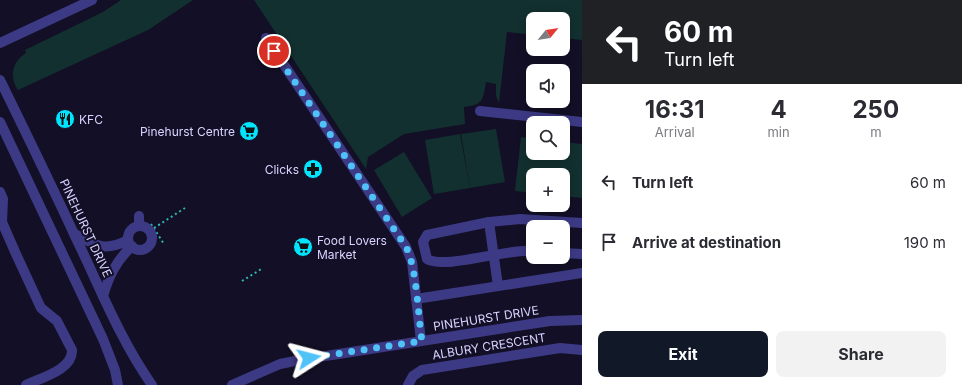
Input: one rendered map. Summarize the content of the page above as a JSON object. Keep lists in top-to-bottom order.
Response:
{
  "streets": {
    "street": ["PINEHURST DRIVE", "ALBURY CRESCENT"]
  },
  "places": {
    "restaurant": ["KFC"],
    "supermarket": ["Pinehurst Centre", "Food Lovers Market"],
    "pharmacy": ["Clicks"]
  },
  "north": "top right",
  "page": {
    "turn": ["60 m", "Turn left"],
    "map_buttons": ["+", "−"],
    "eta": [
      "16:31",
      "Arrival",
      "4",
      "min",
      "250",
      "m"
    ],
    "list": [
      {
        "name": "Turn left",
        "value": "60 m"
      },
      {
        "name": "Arrive at destination",
        "value": "190 m"
      }
    ],
    "buttons": ["Exit", "Share"]
  }
}
